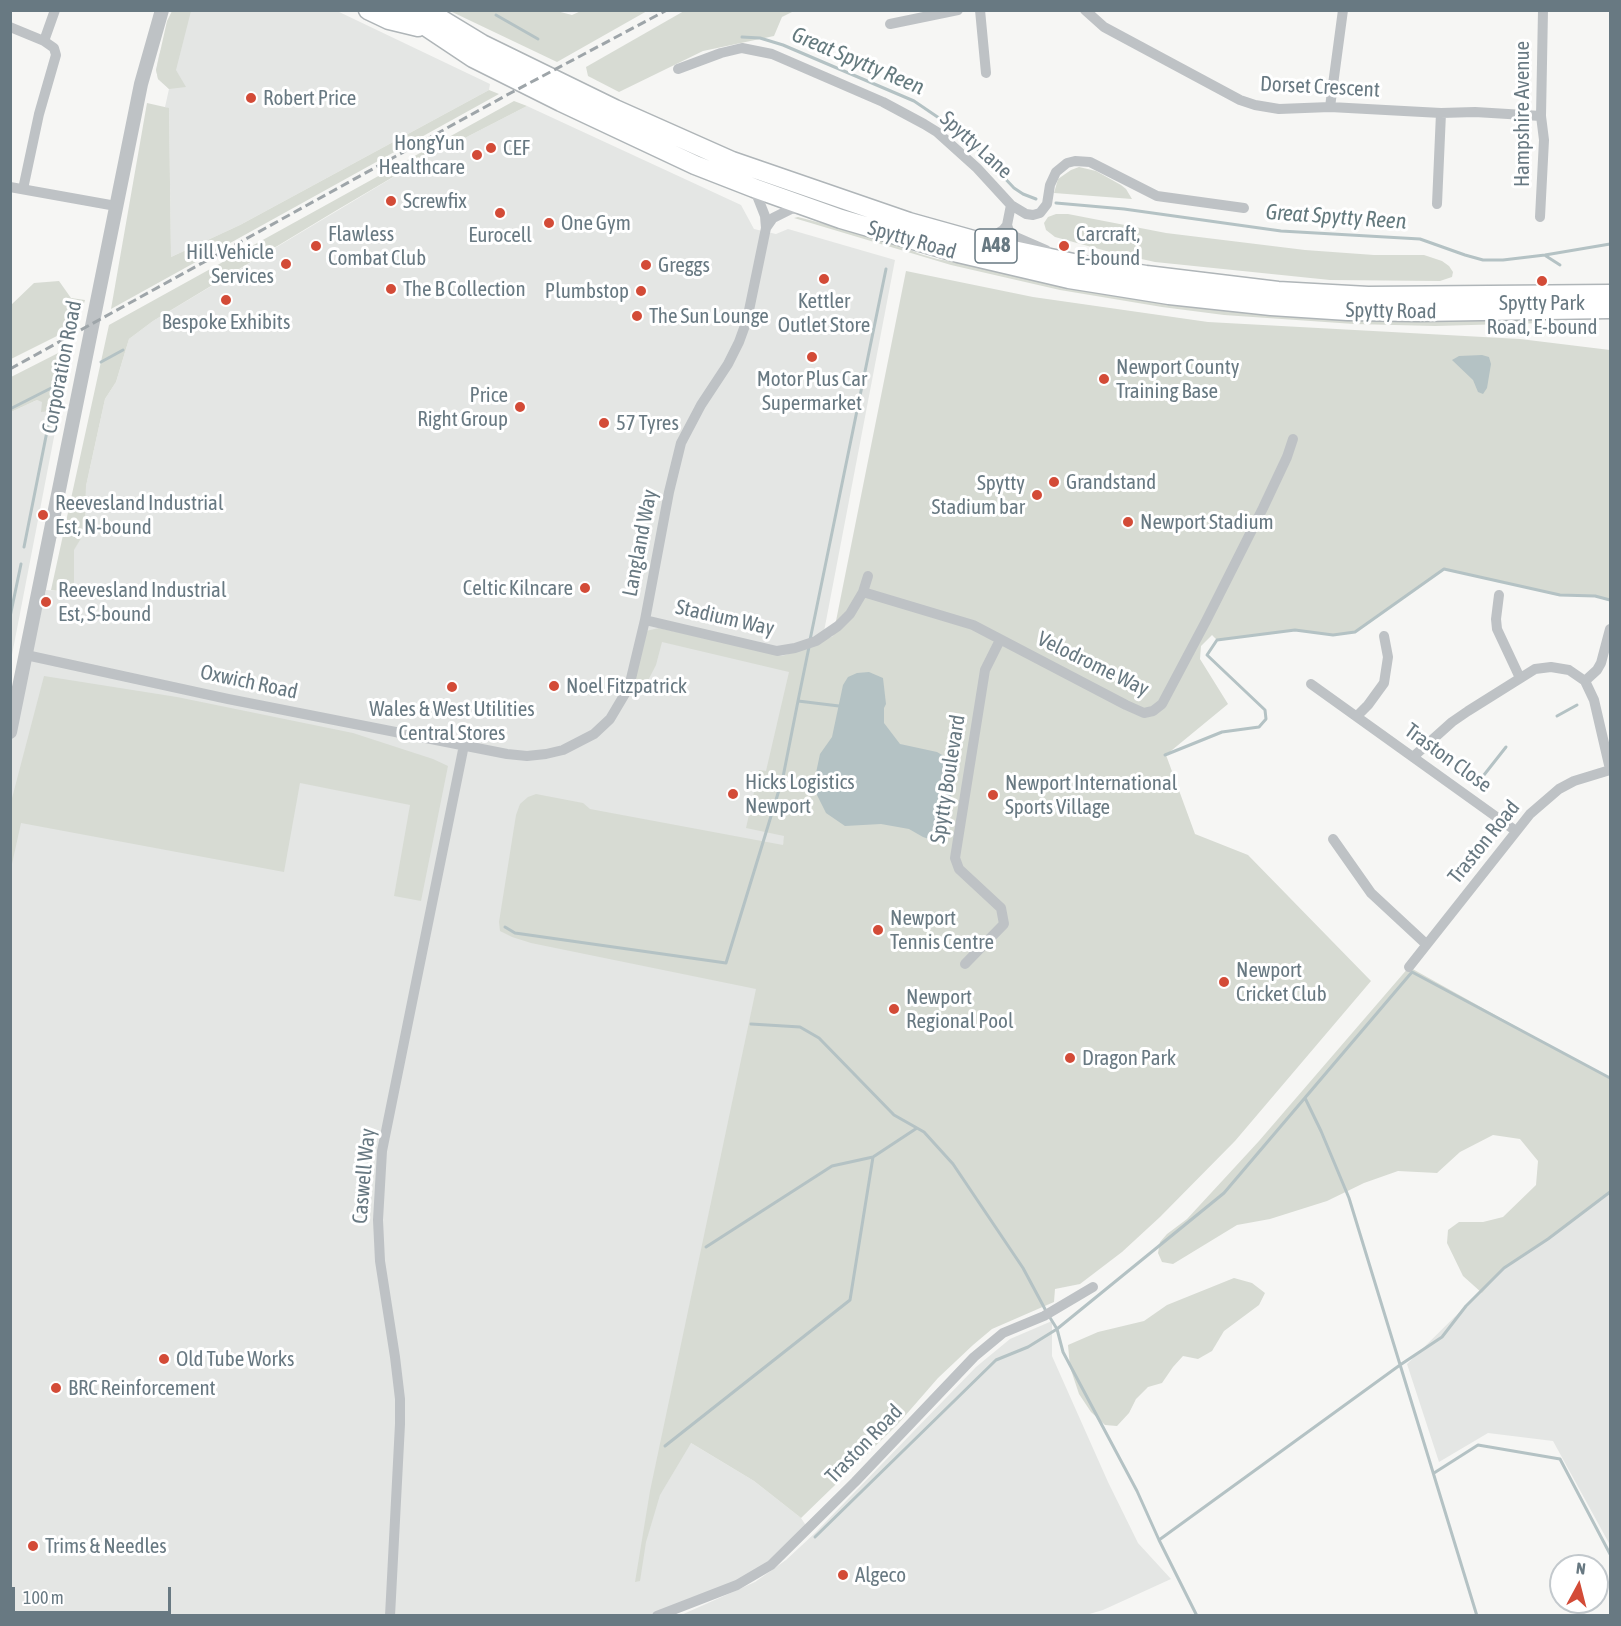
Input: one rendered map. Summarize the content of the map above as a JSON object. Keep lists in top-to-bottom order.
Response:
{
  "streets": {
    "main road": ["Spytty Road", "A48"],
    "street": [
      "Dorset Crescent",
      "Hampshire Avenue",
      "Spytty Lane",
      "Corporation Road",
      "Langland Way",
      "Stadium Way",
      "Velodrome Way",
      "Oxwich Road",
      "Traston Close",
      "Spytty Boulevard",
      "Traston Road",
      "Caswell Way"
    ]
  },
  "crossings": [
    ["Dorset Crescent", "Hampshire Avenue"],
    ["Spytty Road", "Langland Way"],
    ["Corporation Road", "Oxwich Road"],
    ["Langland Way", "Stadium Way"],
    ["Langland Way", "Oxwich Road"],
    ["Langland Way", "Caswell Way"],
    ["Stadium Way", "Velodrome Way"],
    ["Velodrome Way", "Spytty Boulevard"],
    ["Oxwich Road", "Caswell Way"],
    ["Traston Close", "Traston Road"]
  ],
  "water": ["Great Spytty Reen"],
  "places": [
    "Robert Price",
    "CEF",
    "HongYun Healthcare",
    "Screwfix",
    "Eurocell",
    "One Gym",
    "Flawless Combat Club",
    "Carcraft, E-bound",
    "Hill Vehicle Services",
    "Greggs",
    "Kettler Outlet Store",
    "Spytty Park Road, E-bound",
    "The B Collection",
    "Plumbstop",
    "Bespoke Exhibits",
    "The Sun Lounge",
    "Motor Plus Car Supermarket",
    "Newport County Training Base",
    "Price Right Group",
    "57 Tyres",
    "Grandstand",
    "Spytty Stadium bar",
    "Reevesland Industrial Est, N-bound",
    "Newport Stadium",
    "Celtic Kilncare",
    "Reevesland Industrial Est, S-bound",
    "Noel Fitzpatrick",
    "Wales & West Utilities Central Stores",
    "Hicks Logistics Newport",
    "Newport International Sports Village",
    "Newport Tennis Centre",
    "Newport Cricket Club",
    "Newport Regional Pool",
    "Dragon Park",
    "Old Tube Works",
    "BRC Reinforcement",
    "Trims & Needles",
    "Algeco"
  ],
  "scale_bar": "100 m",
  "north": "top"
}
